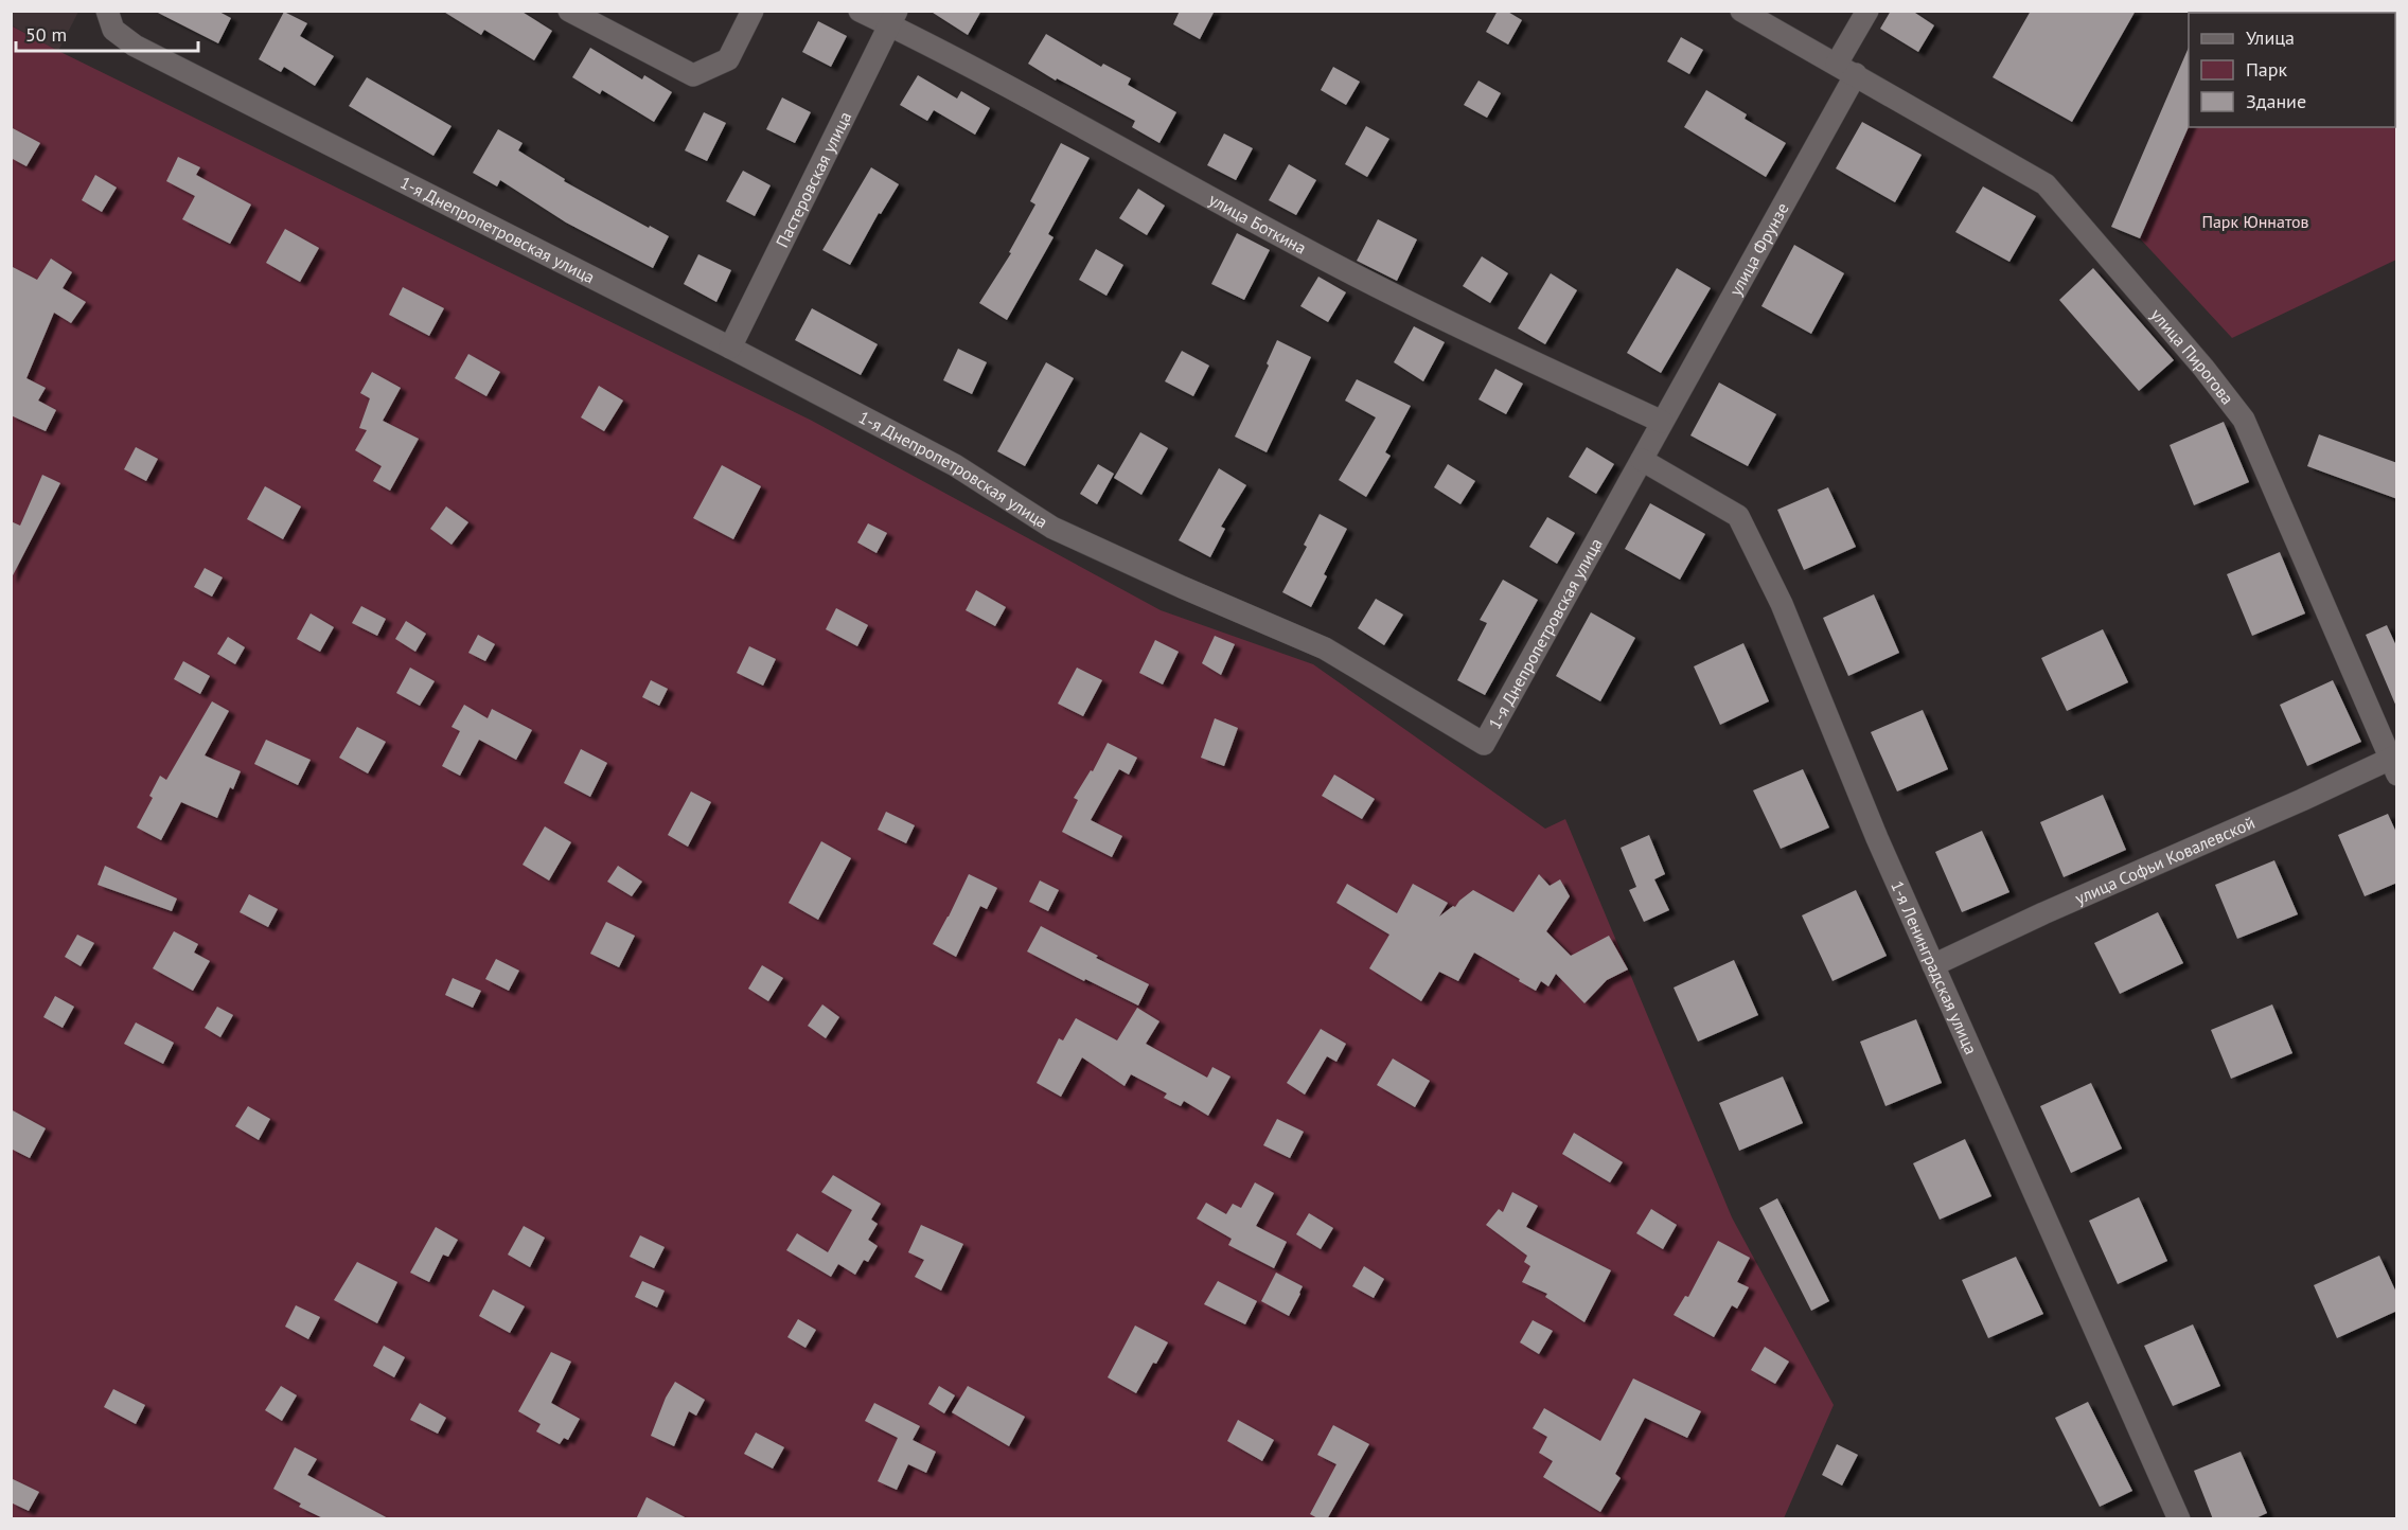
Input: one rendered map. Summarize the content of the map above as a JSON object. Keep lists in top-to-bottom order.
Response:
{
  "streets": {
    "street": [
      "Пастеровская улица",
      "улица Боткина",
      "1-я Днепропетровская улица",
      "улица Фрунзе",
      "улица Пирогова",
      "улица Софьи Ковалевской",
      "1-я Ленинградская улица"
    ]
  },
  "crossings": [
    ["Пастеровская улица", "улица Боткина"],
    ["Пастеровская улица", "1-я Днепропетровская улица"],
    ["улица Боткина", "1-я Днепропетровская улица"],
    ["улица Боткина", "улица Фрунзе"],
    ["1-я Днепропетровская улица", "улица Фрунзе"],
    ["1-я Днепропетровская улица", "1-я Ленинградская улица"],
    ["улица Фрунзе", "улица Пирогова"],
    ["улица Пирогова", "улица Софьи Ковалевской"],
    ["улица Софьи Ковалевской", "1-я Ленинградская улица"]
  ],
  "parks": ["Парк Юннатов"],
  "legend": ["Улица", "Парк", "Здание"],
  "scale_bar": "50 m"
}
